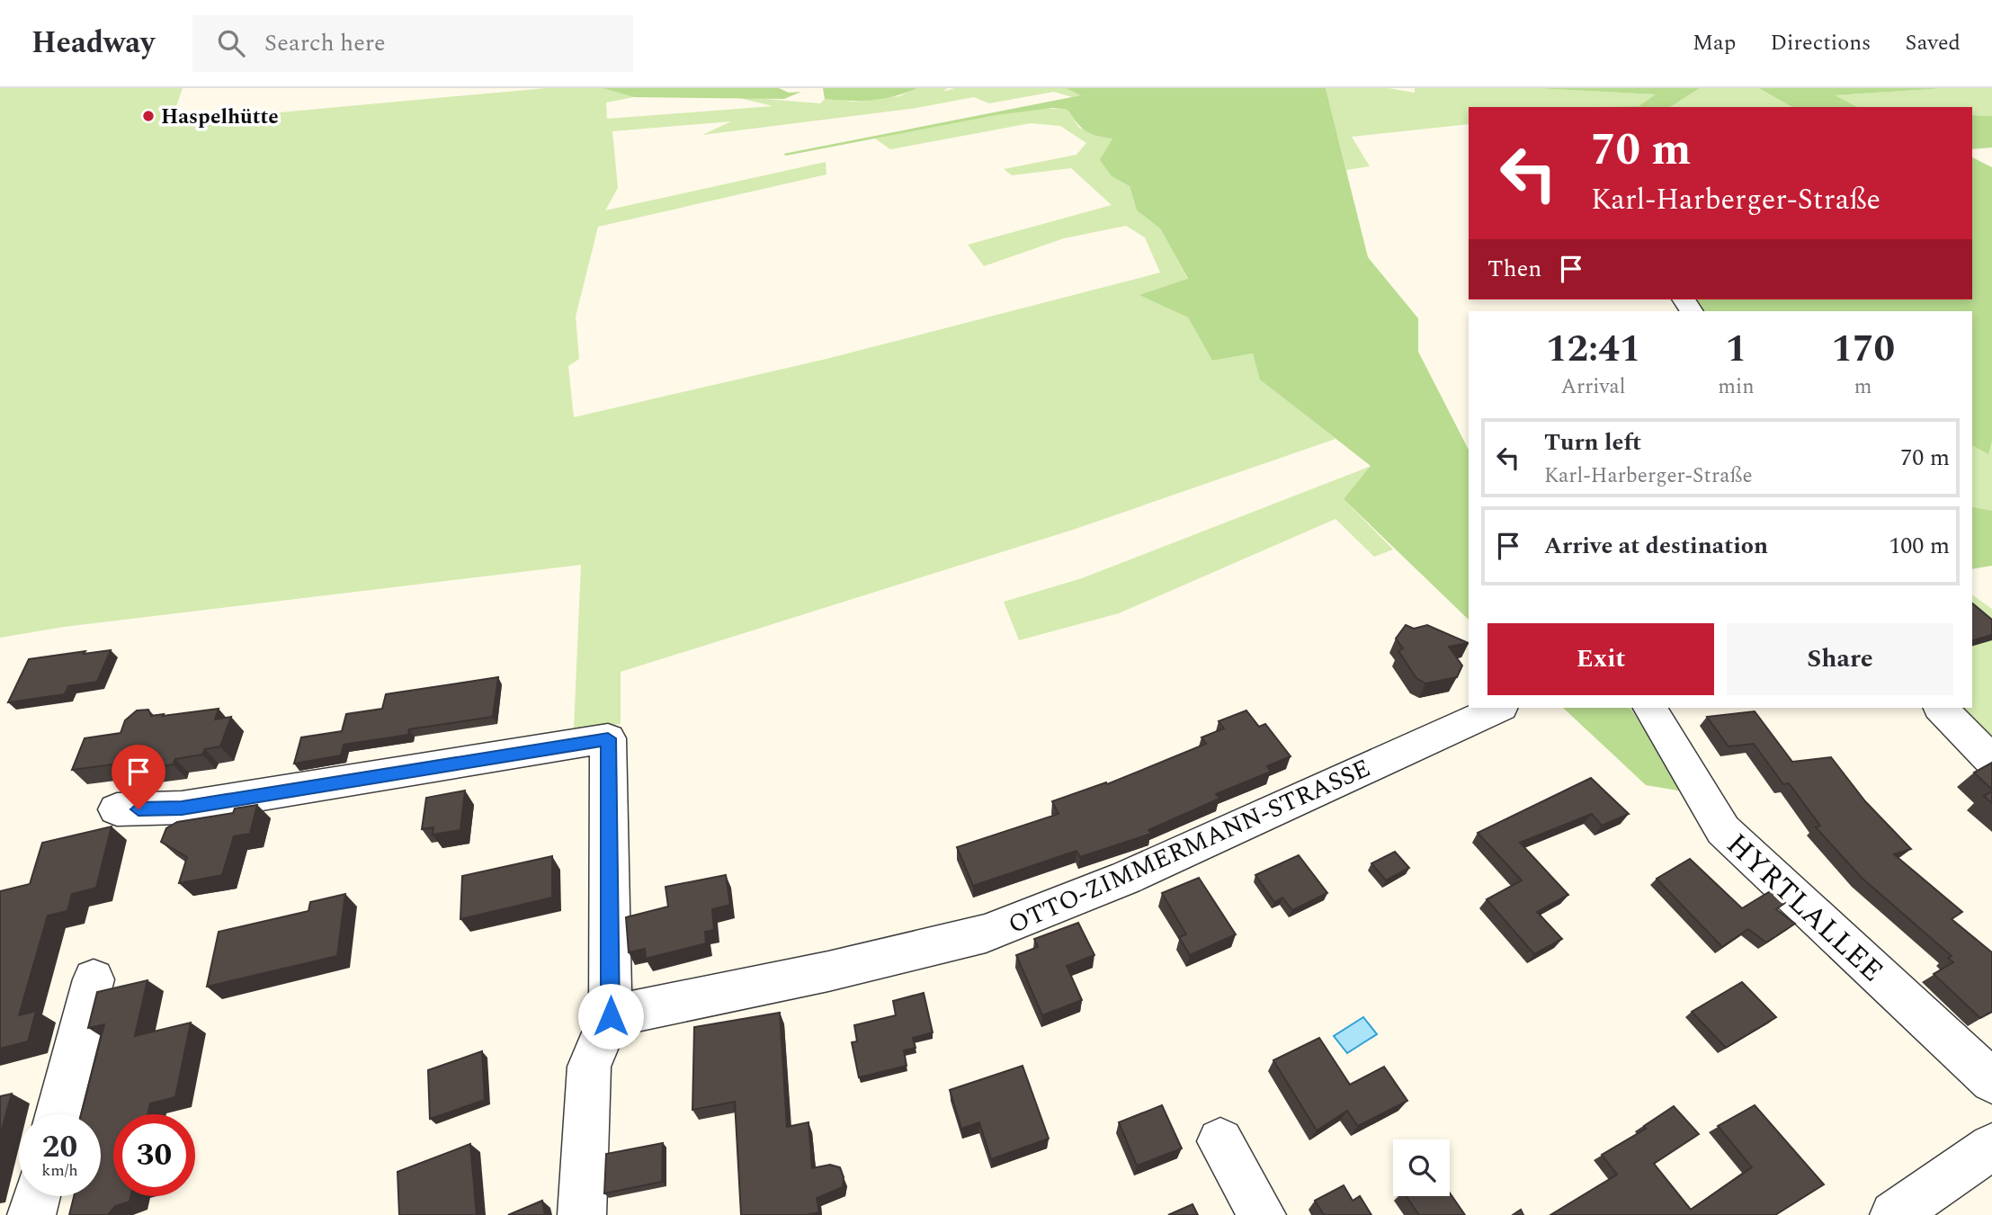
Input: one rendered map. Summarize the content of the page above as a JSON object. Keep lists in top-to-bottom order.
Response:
{
  "streets": {
    "street": ["OTTO-ZIMMERMANN-STRASSE", "HYRTLALLEE"]
  },
  "places": ["Haspelhütte"],
  "page": {
    "header": "Headway",
    "search": "Search here",
    "nav": ["Map", "Directions", "Saved"],
    "turn": ["70 m", "Karl-Harberger-Straße"],
    "then": "Then",
    "eta": [
      "12:41",
      "Arrival",
      "1",
      "min",
      "170",
      "m"
    ],
    "list": [
      {
        "name": "Turn left",
        "note": "Karl-Harberger-Straße",
        "value": "70 m"
      },
      {
        "name": "Arrive at destination",
        "value": "100 m"
      }
    ],
    "buttons": ["Exit", "Share"],
    "speed": "20 km/h",
    "limit": "30"
  }
}
